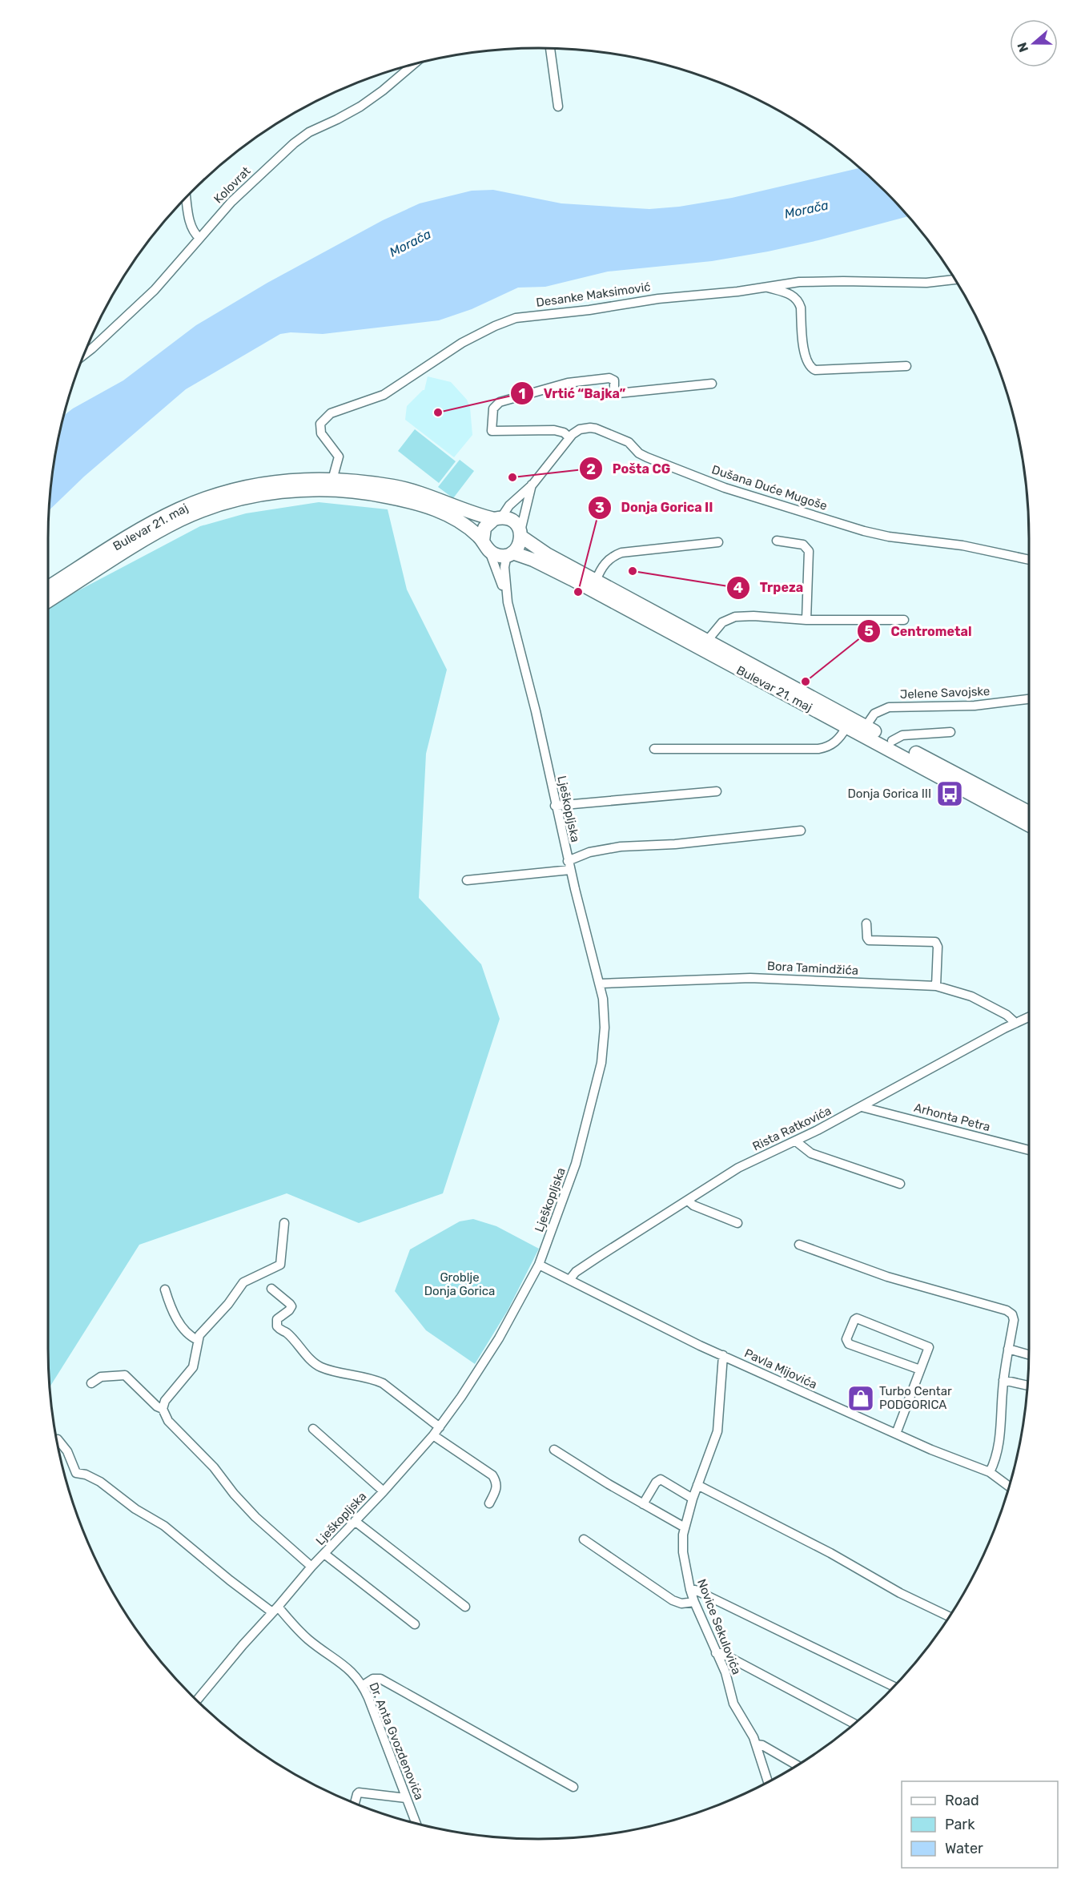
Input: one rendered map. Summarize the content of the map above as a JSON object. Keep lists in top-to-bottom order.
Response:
{
  "streets": {
    "main road": ["Bulevar 21. maj"],
    "street": [
      "Kolovrat",
      "Desanke Maksimović",
      "Dušana Duće Mugoše",
      "Jelene Savojske",
      "Lješkopljska",
      "Bora Tamindžića",
      "Arhonta Petra",
      "Rista Ratkovića",
      "Pavla Mijovića",
      "Novice Sekulovića",
      "Dr. Anta Gvozdenovića"
    ]
  },
  "crossings": [
    ["Desanke Maksimović", "Bulevar 21. maj"],
    ["Dušana Duće Mugoše", "Bulevar 21. maj"],
    ["Dušana Duće Mugoše", "Lješkopljska"],
    ["Bulevar 21. maj", "Jelene Savojske"],
    ["Bulevar 21. maj", "Lješkopljska"],
    ["Lješkopljska", "Bora Tamindžića"],
    ["Lješkopljska", "Pavla Mijovića"],
    ["Lješkopljska", "Dr. Anta Gvozdenovića"],
    ["Bora Tamindžića", "Rista Ratkovića"],
    ["Arhonta Petra", "Rista Ratkovića"],
    ["Rista Ratkovića", "Pavla Mijovića"],
    ["Pavla Mijovića", "Novice Sekulovića"]
  ],
  "water": ["Morača"],
  "parks": ["Groblje Donja Gorica"],
  "places": {
    "other": [
      "Vrtić “Bajka”",
      "Pošta CG",
      "Trpeza",
      "Donja Gorica II",
      "Centrometal"
    ],
    "bus stop": ["Donja Gorica III"],
    "shop": ["Turbo Centar PODGORICA"]
  },
  "legend": ["Road", "Park", "Water"],
  "north": "left"
}
